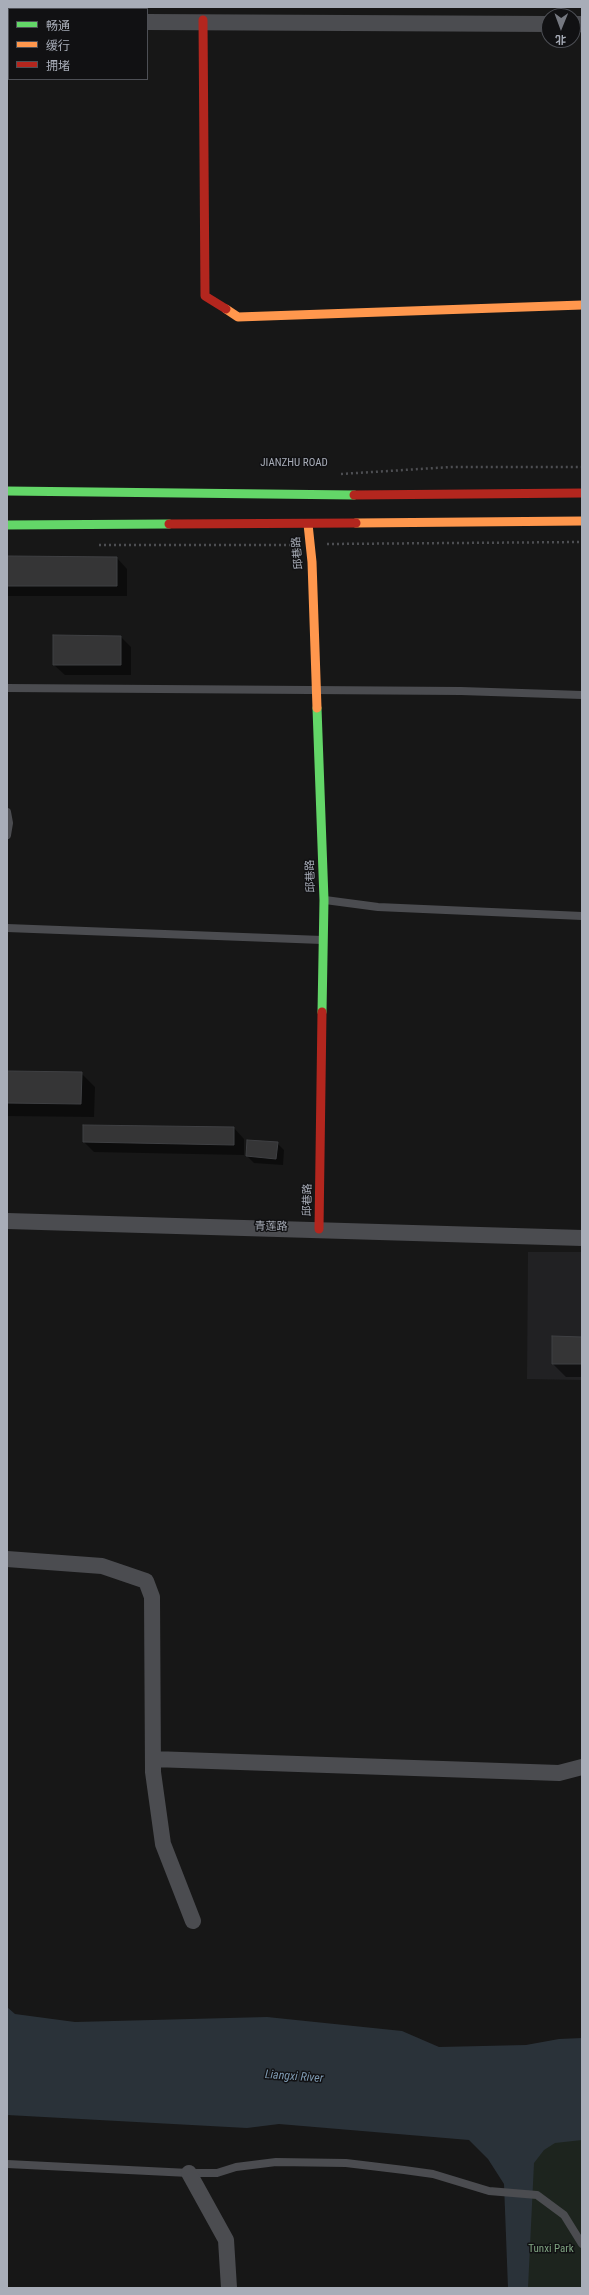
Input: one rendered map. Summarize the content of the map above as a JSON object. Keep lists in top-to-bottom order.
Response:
{
  "streets": {
    "street": ["邱巷路", "青莲路"],
    "path": ["JIANZHU ROAD"]
  },
  "crossings": [
    ["邱巷路", "青莲路"]
  ],
  "water": ["Liangxi River"],
  "parks": ["Tunxi Park"],
  "legend": ["畅通", "缓行", "拥堵"],
  "north": "bottom"
}
